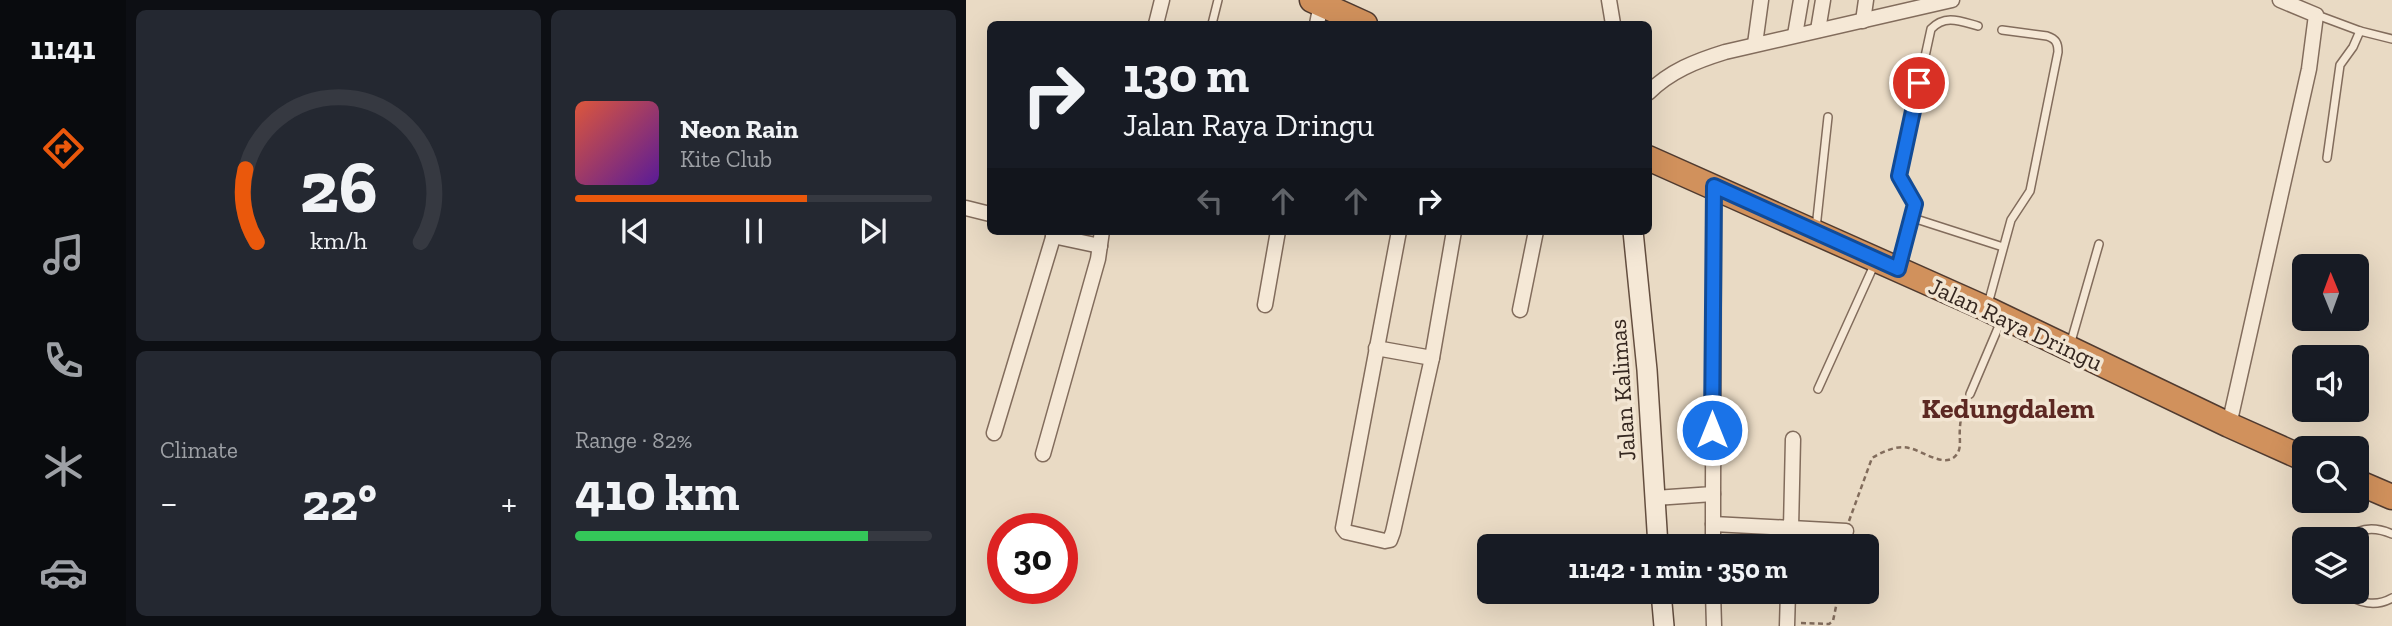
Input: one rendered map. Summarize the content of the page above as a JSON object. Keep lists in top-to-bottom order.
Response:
{
  "streets": {
    "highway": ["Jalan Raya Dringu"],
    "street": ["Jalan Kalimas"]
  },
  "districts": ["Kedungdalem"],
  "north": "top",
  "page": {
    "tabs": "11:41",
    "turn": ["130 m", "Jalan Raya Dringu"],
    "song": ["Neon Rain", "Kite Club"],
    "tile": [
      "Climate",
      ["Range · 82%", "410 km"]
    ],
    "heat": ["−", "22°", "+"],
    "limit": "30",
    "trip": "11:42 · 1 min · 350 m",
    "gauge": ["26", "km/h"]
  }
}
